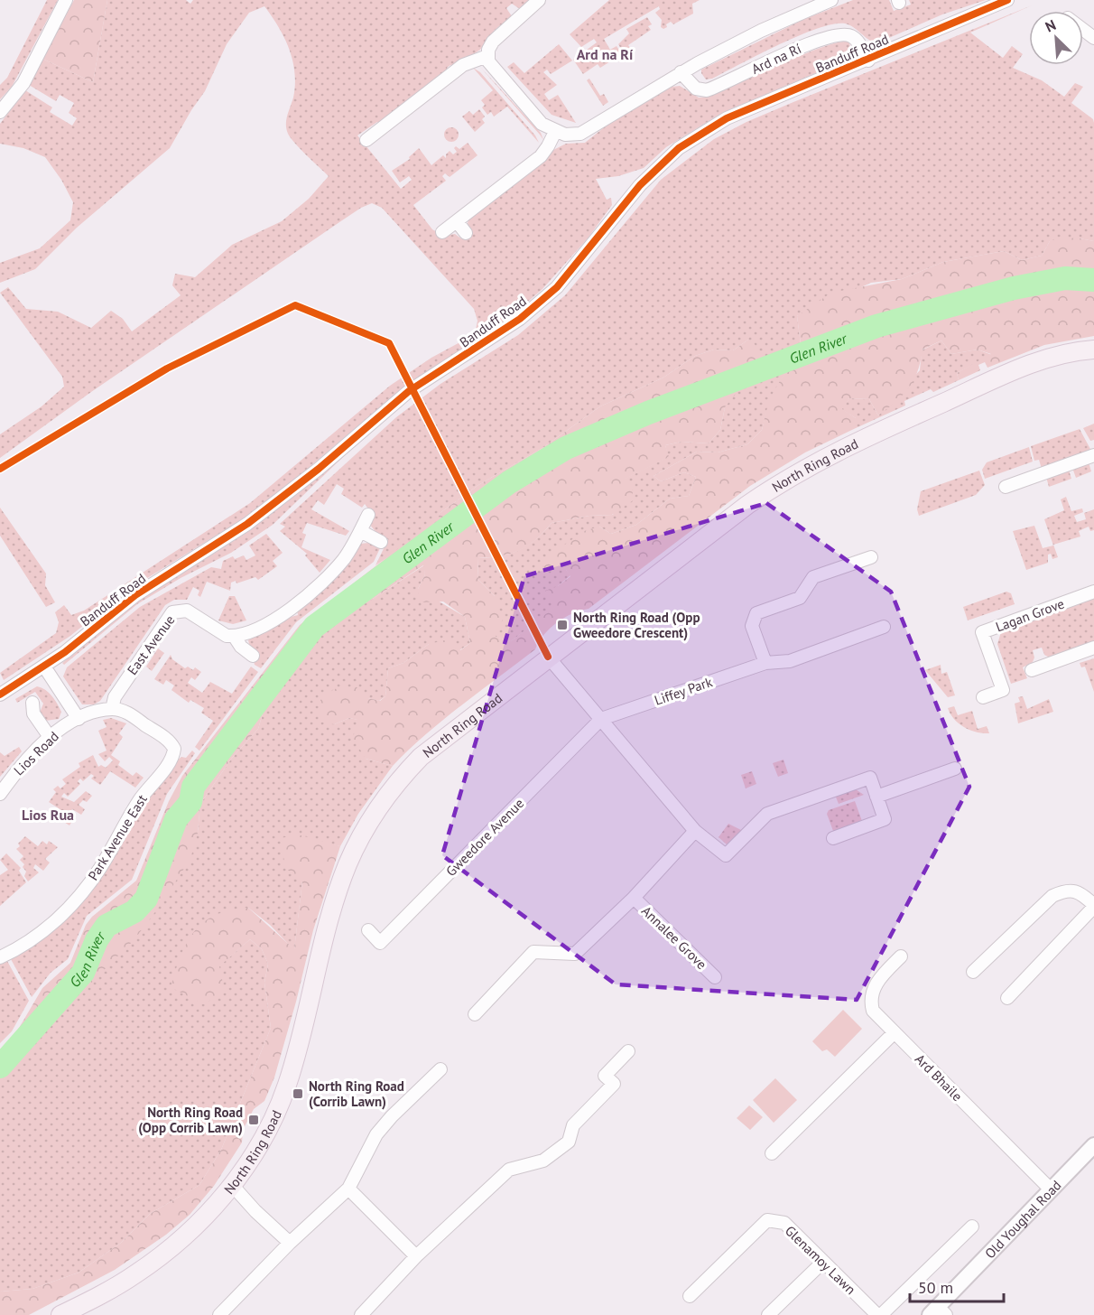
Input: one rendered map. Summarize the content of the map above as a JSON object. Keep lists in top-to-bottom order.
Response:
{
  "streets": {
    "main road": ["North Ring Road"],
    "street": [
      "Banduff Road",
      "Ard na Rí",
      "Lagan Grove",
      "East Avenue",
      "Liffey Park",
      "Lios Road",
      "Park Avenue East",
      "Gweedore Avenue",
      "Annalee Grove",
      "Ard Bhaile",
      "Old Youghal Road",
      "Glenamoy Lawn"
    ]
  },
  "crossings": [
    ["Banduff Road", "Ard na Rí"],
    ["East Avenue", "Lios Road"],
    ["East Avenue", "Park Avenue East"],
    ["Liffey Park", "Gweedore Avenue"],
    ["Lios Road", "Park Avenue East"],
    ["Ard Bhaile", "Old Youghal Road"]
  ],
  "districts": ["Ard na Rí", "Lios Rua"],
  "water": ["Glen River"],
  "places": {
    "transit": ["North Ring Road (Opp Gweedore Crescent)", "North Ring Road (Corrib Lawn)", "North Ring Road (Opp Corrib Lawn)"]
  },
  "scale_bar": "50 m",
  "north": "top left"
}
